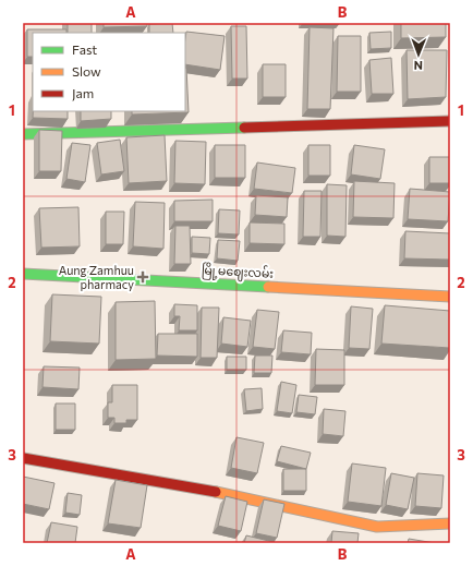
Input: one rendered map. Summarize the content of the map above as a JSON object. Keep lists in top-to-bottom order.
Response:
{
  "streets": {
    "street": ["မြို့မဈေးလမ်း"]
  },
  "places": {
    "health": ["Aung Zamhuu pharmacy"]
  },
  "legend": ["Fast", "Slow", "Jam"],
  "north": "bottom",
  "grid": {
    "columns": ["A", "B"],
    "rows": ["1", "2", "3"]
  }
}
